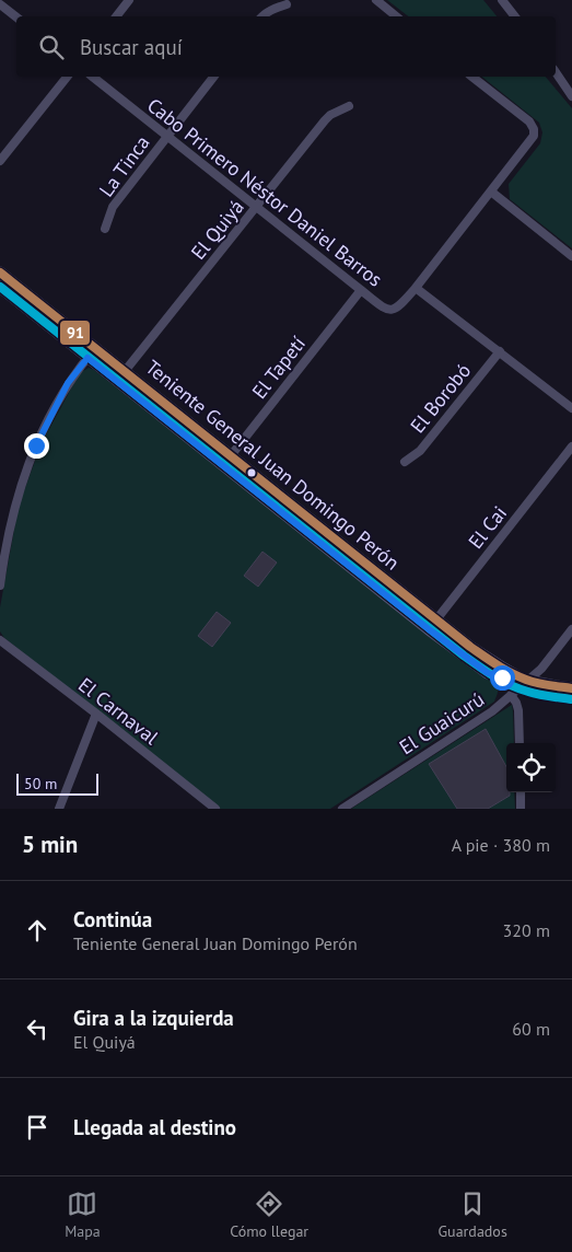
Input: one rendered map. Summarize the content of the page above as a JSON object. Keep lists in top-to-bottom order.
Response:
{
  "streets": {
    "main road": ["Teniente General Juan Domingo Perón"],
    "street": [
      "La Tinca",
      "Cabo Primero Néstor Daniel Barros",
      "El Quiyá",
      "El Tapetí",
      "El Borobó",
      "El Cai",
      "El Carnaval",
      "El Guaicurú"
    ]
  },
  "crossings": [
    ["La Tinca", "Cabo Primero Néstor Daniel Barros"],
    ["Cabo Primero Néstor Daniel Barros", "El Quiyá"],
    ["Cabo Primero Néstor Daniel Barros", "El Tapetí"],
    ["El Quiyá", "Teniente General Juan Domingo Perón"],
    ["El Tapetí", "Teniente General Juan Domingo Perón"],
    ["Teniente General Juan Domingo Perón", "El Cai"],
    ["Teniente General Juan Domingo Perón", "El Guaicurú"]
  ],
  "lines": ["transit line 91"],
  "scale_bar": "50 m",
  "page": {
    "search": "Buscar aquí",
    "scale": "50 m",
    "heading": ["5 min", "A pie · 380 m"],
    "list": [
      ["Continúa", "Teniente General Juan Domingo Perón", "320 m"],
      ["Gira a la izquierda", "El Quiyá", "60 m"],
      "Llegada al destino"
    ],
    "nav": ["Mapa", "Cómo llegar", "Guardados"]
  }
}
